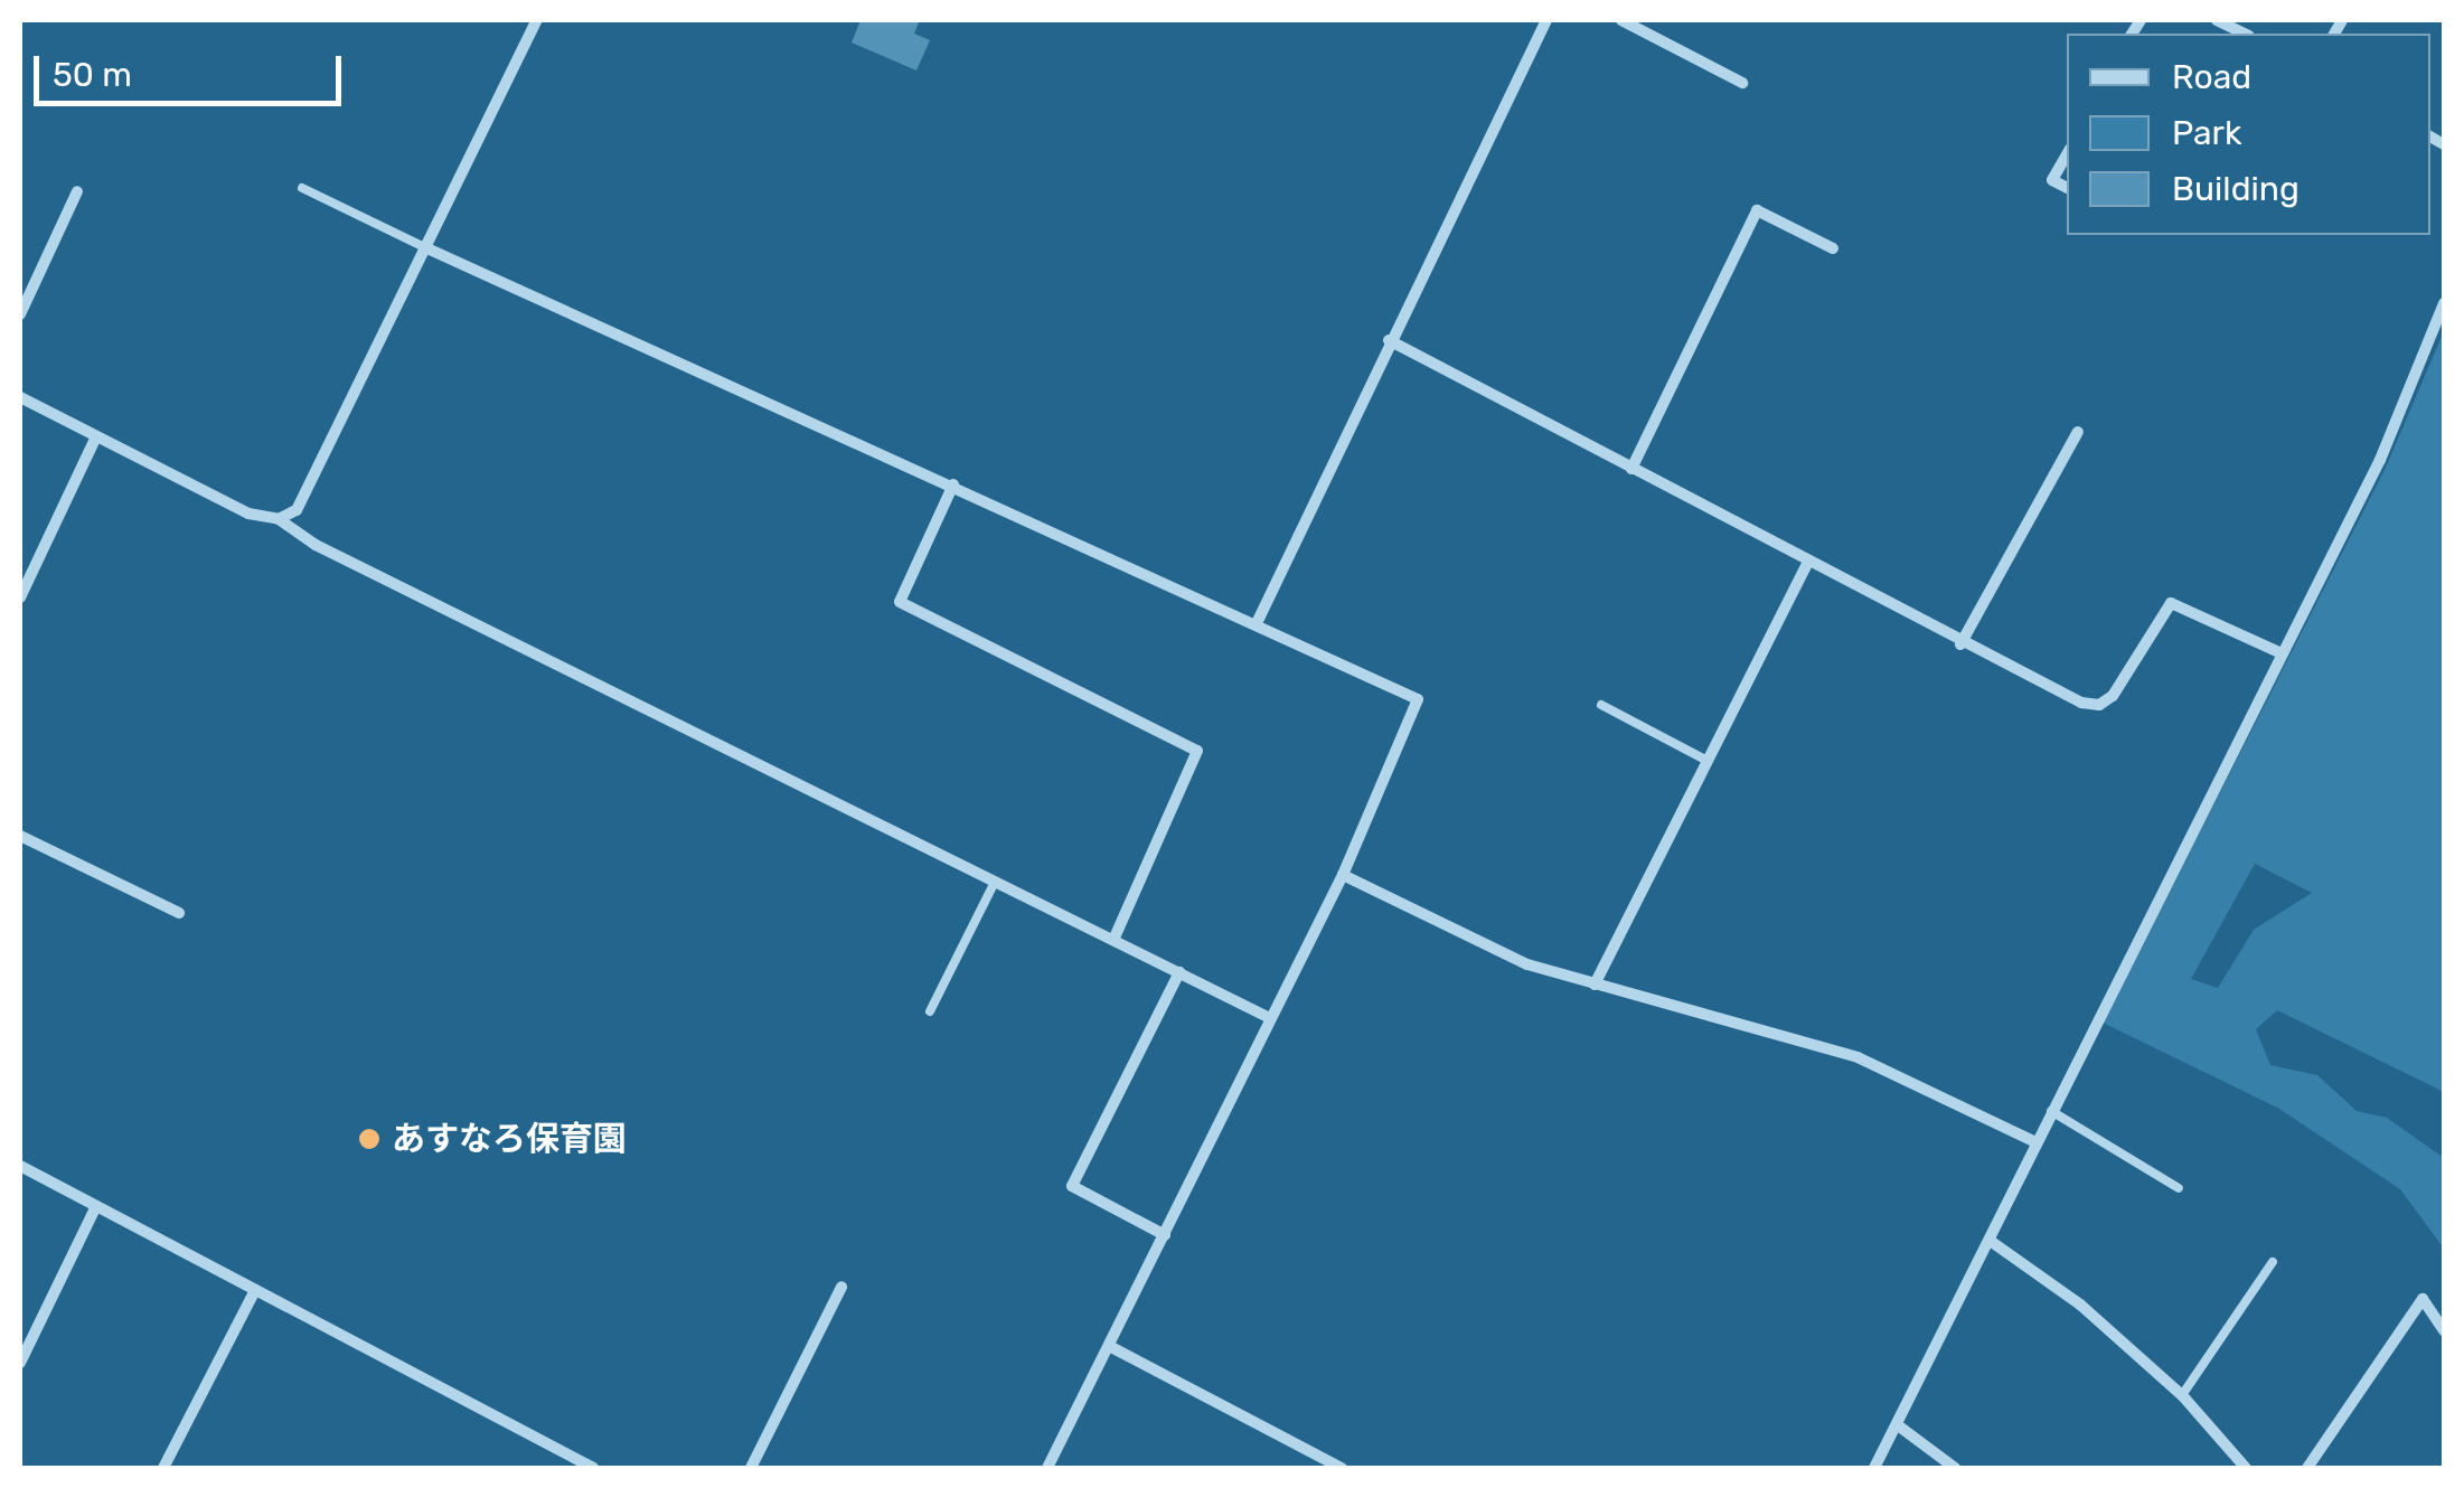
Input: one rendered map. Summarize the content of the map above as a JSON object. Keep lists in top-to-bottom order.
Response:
{
  "places": ["あすなろ保育園"],
  "legend": ["Road", "Park", "Building"],
  "scale_bar": "50 m"
}
